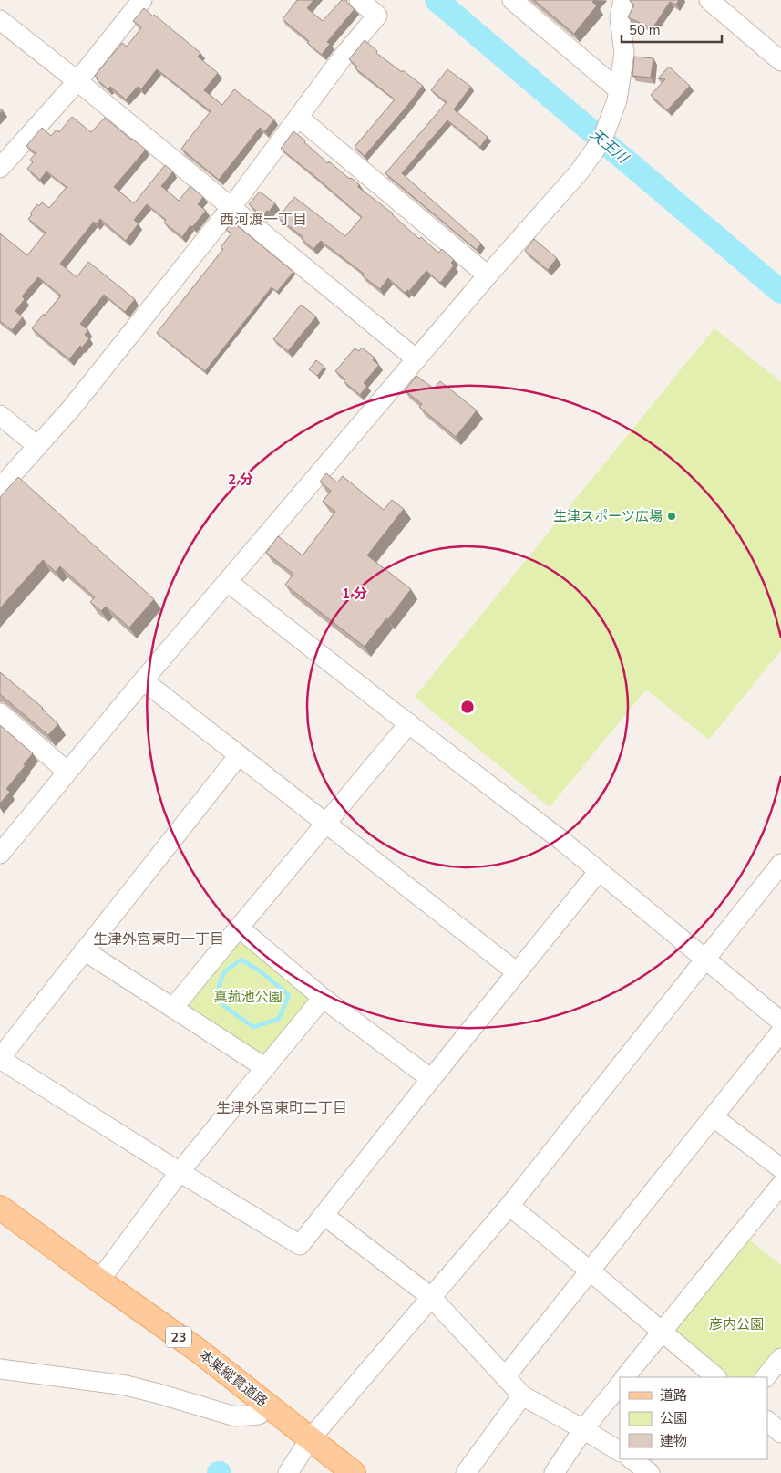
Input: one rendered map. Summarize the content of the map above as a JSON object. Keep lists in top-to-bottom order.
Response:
{
  "streets": {
    "main road": ["23", "本巣縦貫道路"]
  },
  "districts": ["西河渡一丁目", "生津外宮東町一丁目", "生津外宮東町二丁目"],
  "water": ["天王川"],
  "parks": ["真菰池公園", "彦内公園"],
  "places": ["生津スポーツ広場"],
  "legend": ["道路", "公園", "建物"],
  "scale_bar": "50 m",
  "rings": ["2 分", "1 分"]
}
